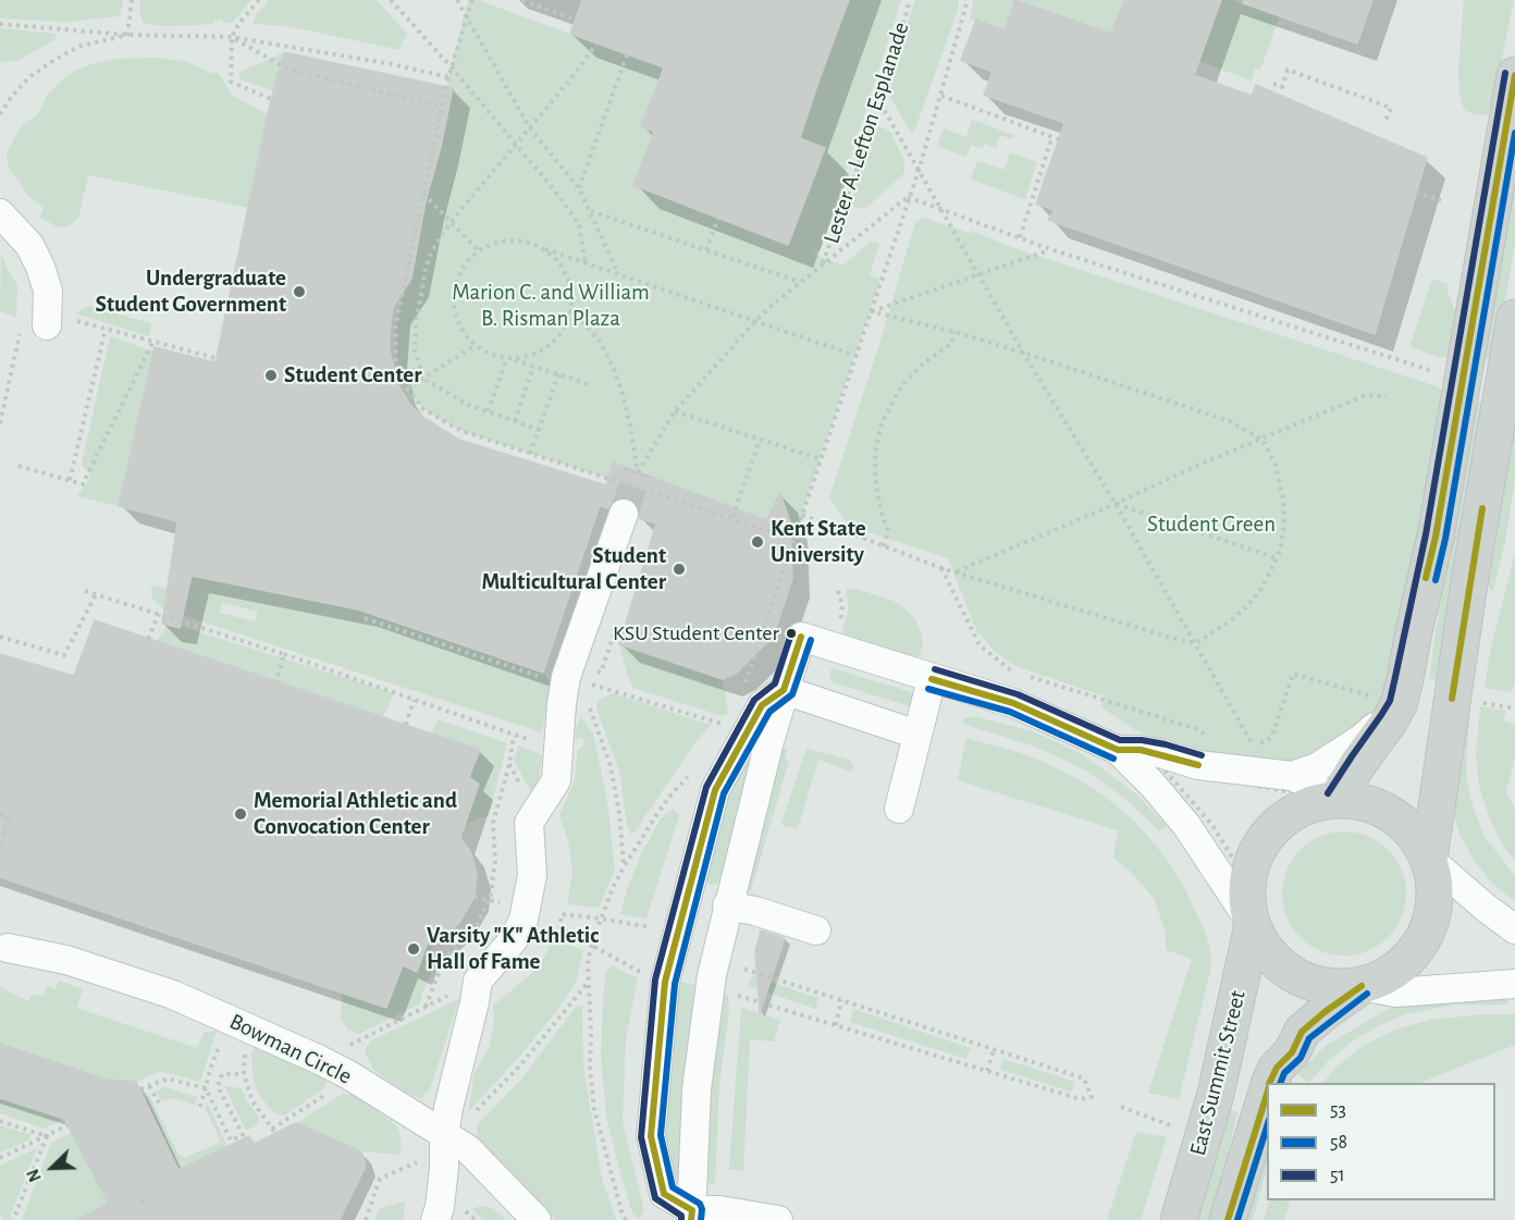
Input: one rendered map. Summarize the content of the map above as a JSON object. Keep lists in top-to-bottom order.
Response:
{
  "streets": {
    "main road": ["East Summit Street"],
    "street": ["Bowman Circle"],
    "path": ["Lester A. Lefton Esplanade"]
  },
  "parks": ["Marion C. and William B. Risman Plaza", "Student Green"],
  "places": [
    "Undergraduate Student Government",
    "Student Center",
    "Kent State University",
    "Student Multicultural Center",
    "KSU Student Center",
    "Memorial Athletic and Convocation Center",
    "Varsity \"K\" Athletic Hall of Fame"
  ],
  "lines": ["transit line 51", "transit line 53", "transit line 58"],
  "legend": ["53", "58", "51"],
  "north": "bottom left"
}
